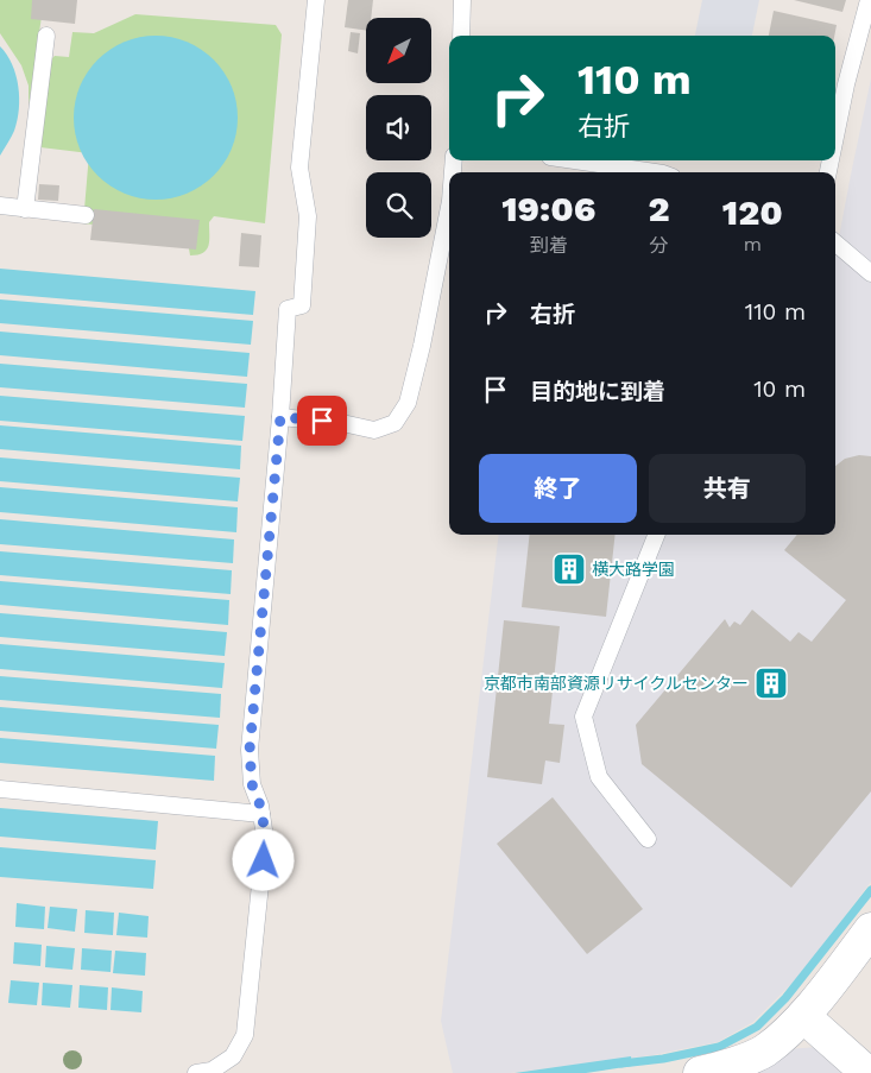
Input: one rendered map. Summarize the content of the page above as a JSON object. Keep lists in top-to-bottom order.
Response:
{
  "places": {
    "building": ["横大路学園", "京都市南部資源リサイクルセンター"]
  },
  "north": "bottom left",
  "page": {
    "turn": ["110 m", "右折"],
    "eta": [
      "19:06",
      "到着",
      "2",
      "分",
      "120",
      "m"
    ],
    "list": [
      {
        "name": "右折",
        "value": "110 m"
      },
      {
        "name": "目的地に到着",
        "value": "10 m"
      }
    ],
    "buttons": ["終了", "共有"]
  }
}
